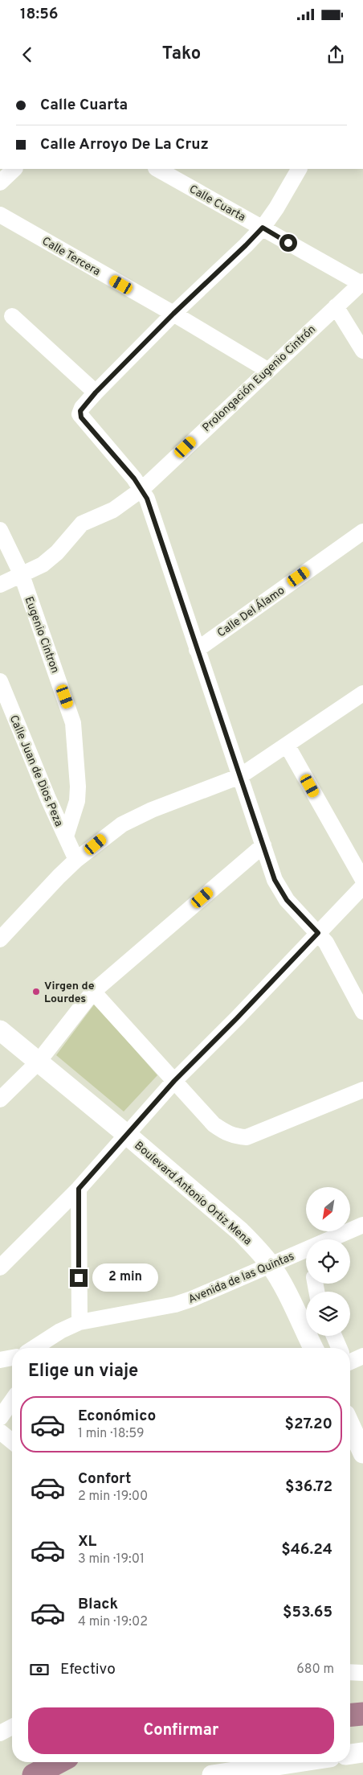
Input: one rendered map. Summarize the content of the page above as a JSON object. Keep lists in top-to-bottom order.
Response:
{
  "streets": {
    "main road": ["Boulevard Antonio Ortiz Mena"],
    "street": [
      "Calle Cuarta",
      "Calle Tercera",
      "Prolongación Eugenio Cintrón",
      "Calle Del Álamo",
      "Eugenio Cintron",
      "Calle Juan de Dios Peza",
      "Avenida de las Quintas"
    ]
  },
  "crossings": [
    ["Calle Cuarta", "Prolongación Eugenio Cintrón"],
    ["Calle Tercera", "Prolongación Eugenio Cintrón"],
    ["Prolongación Eugenio Cintrón", "Eugenio Cintron"],
    ["Eugenio Cintron", "Calle Juan de Dios Peza"],
    ["Boulevard Antonio Ortiz Mena", "Avenida de las Quintas"]
  ],
  "places": ["Virgen de Lourdes"],
  "north": "bottom left",
  "page": {
    "status": "18:56",
    "header": "Tako",
    "banner": ["Calle Cuarta", "Calle Arroyo De La Cruz"],
    "bubble": "2 min",
    "heading": "Elige un viaje",
    "list": [
      {
        "name": "Económico",
        "note": "1 min · 18:59",
        "value": "$27.20"
      },
      {
        "name": "Confort",
        "note": "2 min · 19:00",
        "value": "$36.72"
      },
      {
        "name": "XL",
        "note": "3 min · 19:01",
        "value": "$46.24"
      },
      {
        "name": "Black",
        "note": "4 min · 19:02",
        "value": "$53.65"
      }
    ],
    "pay": ["Efectivo", "680 m"],
    "buttons": "Confirmar"
  }
}
